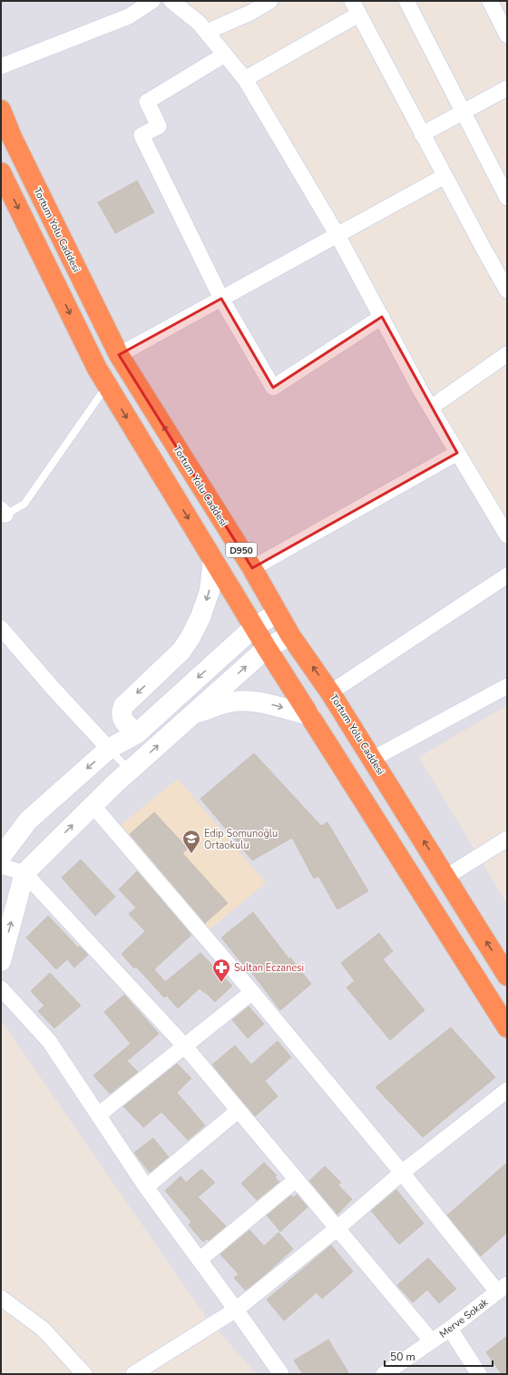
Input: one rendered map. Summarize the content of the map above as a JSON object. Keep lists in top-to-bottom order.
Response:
{
  "streets": {
    "highway": ["Tortum Yolu Caddesi", "D950"],
    "street": ["Merve Sokak"]
  },
  "places": {
    "school or university": ["Edip Somunoğlu Ortaokulu"],
    "pharmacy": ["Sultan Eczanesi"]
  },
  "scale_bar": "50 m"
}
